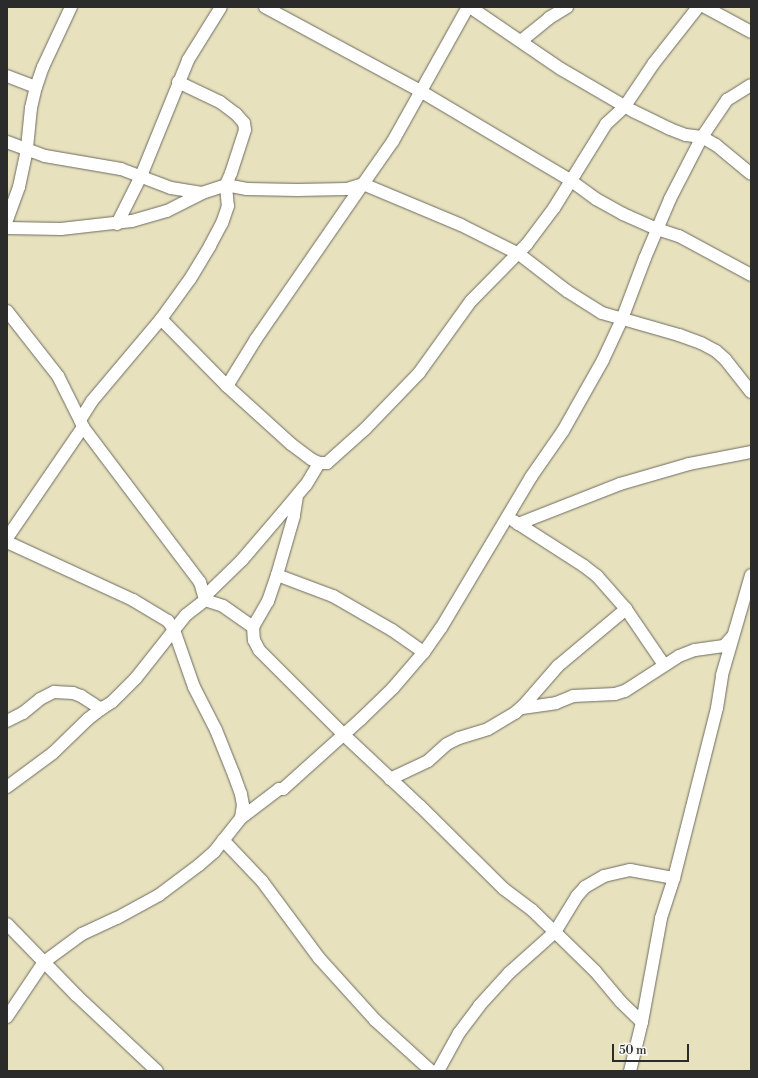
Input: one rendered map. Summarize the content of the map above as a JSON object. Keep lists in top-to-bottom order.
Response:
{
  "scale_bar": "50 m"
}
